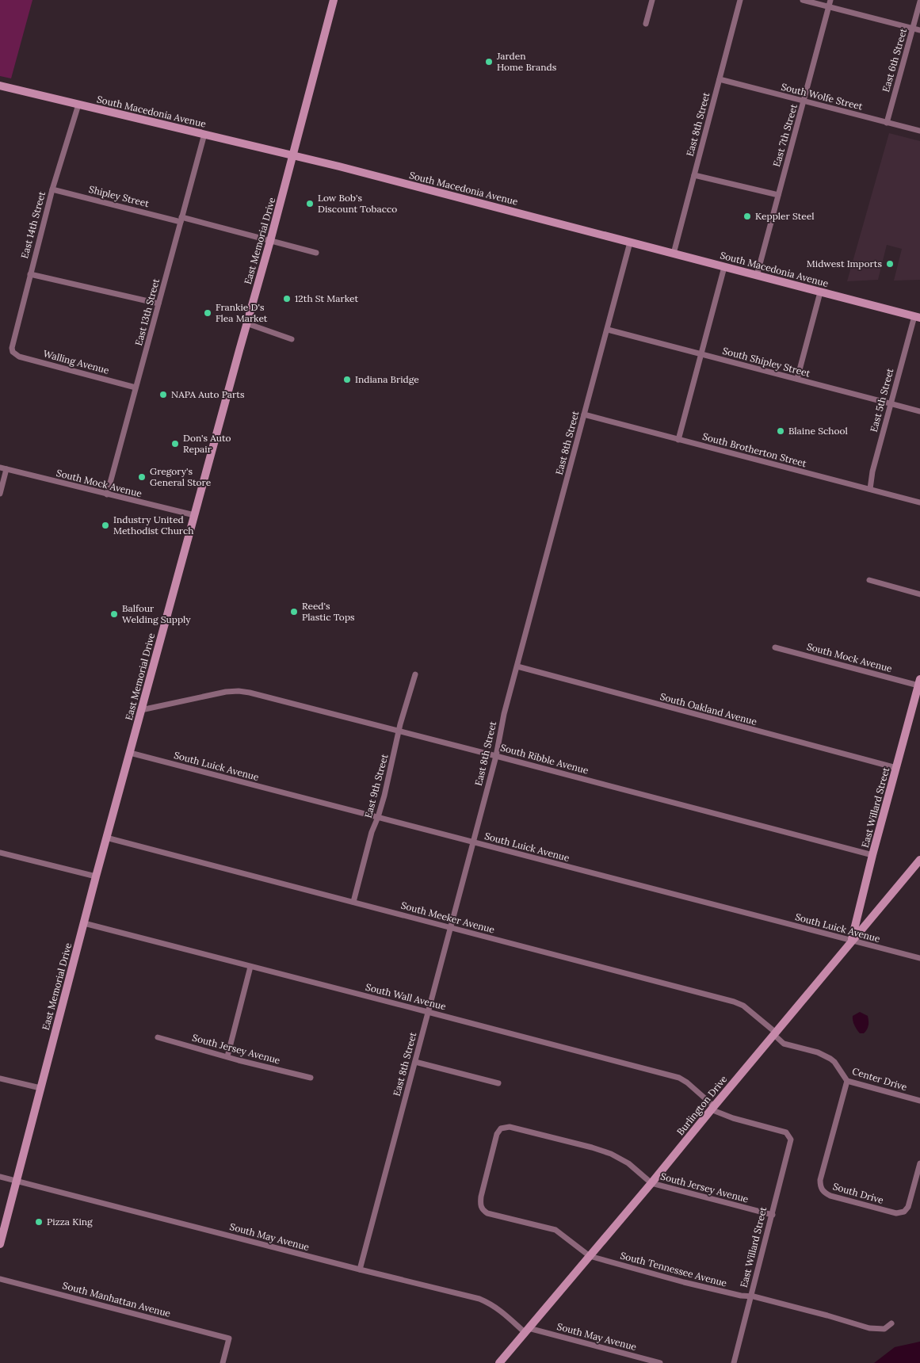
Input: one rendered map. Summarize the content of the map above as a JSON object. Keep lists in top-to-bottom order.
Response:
{
  "streets": {
    "street": [
      "East 6th Street",
      "South Wolfe Street",
      "South Macedonia Avenue",
      "East 8th Street",
      "East 7th Street",
      "Shipley Street",
      "East 14th Street",
      "East Memorial Drive",
      "East 13th Street",
      "Walling Avenue",
      "South Shipley Street",
      "East 5th Street",
      "South Brotherton Street",
      "South Mock Avenue",
      "South Oakland Avenue",
      "South Ribble Avenue",
      "South Luick Avenue",
      "East 9th Street",
      "East Willard Street",
      "South Meeker Avenue",
      "South Wall Avenue",
      "South Jersey Avenue",
      "Center Drive",
      "Burlington Drive",
      "South Drive",
      "South May Avenue",
      "South Tennessee Avenue",
      "South Manhattan Avenue"
    ]
  },
  "crossings": [
    ["East 6th Street", "South Wolfe Street"],
    ["South Wolfe Street", "East 8th Street"],
    ["South Wolfe Street", "East 7th Street"],
    ["South Macedonia Avenue", "East 8th Street"],
    ["South Macedonia Avenue", "East 7th Street"],
    ["South Macedonia Avenue", "East 14th Street"],
    ["South Macedonia Avenue", "East Memorial Drive"],
    ["South Macedonia Avenue", "East 13th Street"],
    ["South Macedonia Avenue", "East 5th Street"],
    ["East 8th Street", "South Shipley Street"],
    ["East 8th Street", "South Brotherton Street"],
    ["East 8th Street", "South Oakland Avenue"],
    ["East 8th Street", "South Ribble Avenue"],
    ["East 8th Street", "South Luick Avenue"],
    ["East 8th Street", "South Meeker Avenue"],
    ["East 8th Street", "South Wall Avenue"],
    ["East 8th Street", "South May Avenue"],
    ["Shipley Street", "East 14th Street"],
    ["Shipley Street", "East Memorial Drive"],
    ["Shipley Street", "East 13th Street"],
    ["East 14th Street", "Walling Avenue"],
    ["East Memorial Drive", "South Mock Avenue"],
    ["East Memorial Drive", "South Ribble Avenue"],
    ["East Memorial Drive", "South Luick Avenue"],
    ["East Memorial Drive", "South Meeker Avenue"],
    ["East Memorial Drive", "South Wall Avenue"],
    ["East Memorial Drive", "South May Avenue"],
    ["East 13th Street", "Walling Avenue"],
    ["East 13th Street", "South Mock Avenue"],
    ["South Shipley Street", "East 5th Street"],
    ["East 5th Street", "South Brotherton Street"],
    ["South Mock Avenue", "East Willard Street"],
    ["South Oakland Avenue", "East Willard Street"],
    ["South Ribble Avenue", "East 9th Street"],
    ["South Ribble Avenue", "East Willard Street"],
    ["South Luick Avenue", "East 9th Street"],
    ["South Luick Avenue", "East Willard Street"],
    ["South Luick Avenue", "Burlington Drive"],
    ["East 9th Street", "South Meeker Avenue"],
    ["East Willard Street", "South Wall Avenue"],
    ["East Willard Street", "South Jersey Avenue"],
    ["East Willard Street", "Burlington Drive"],
    ["East Willard Street", "South Tennessee Avenue"],
    ["South Meeker Avenue", "Center Drive"],
    ["South Meeker Avenue", "Burlington Drive"],
    ["South Wall Avenue", "Burlington Drive"],
    ["South Jersey Avenue", "Burlington Drive"],
    ["South Jersey Avenue", "South Tennessee Avenue"],
    ["Center Drive", "South Drive"],
    ["Burlington Drive", "South May Avenue"],
    ["Burlington Drive", "South Tennessee Avenue"]
  ],
  "places": [
    "Jarden Home Brands",
    "Low Bob's Discount Tobacco",
    "Keppler Steel",
    "Midwest Imports",
    "12th St Market",
    "Frankie D's Flea Market",
    "Indiana Bridge",
    "NAPA Auto Parts",
    "Blaine School",
    "Don's Auto Repair",
    "Gregory's General Store",
    "Industry United Methodist Church",
    "Reed's Plastic Tops",
    "Balfour Welding Supply",
    "Pizza King"
  ]
}
